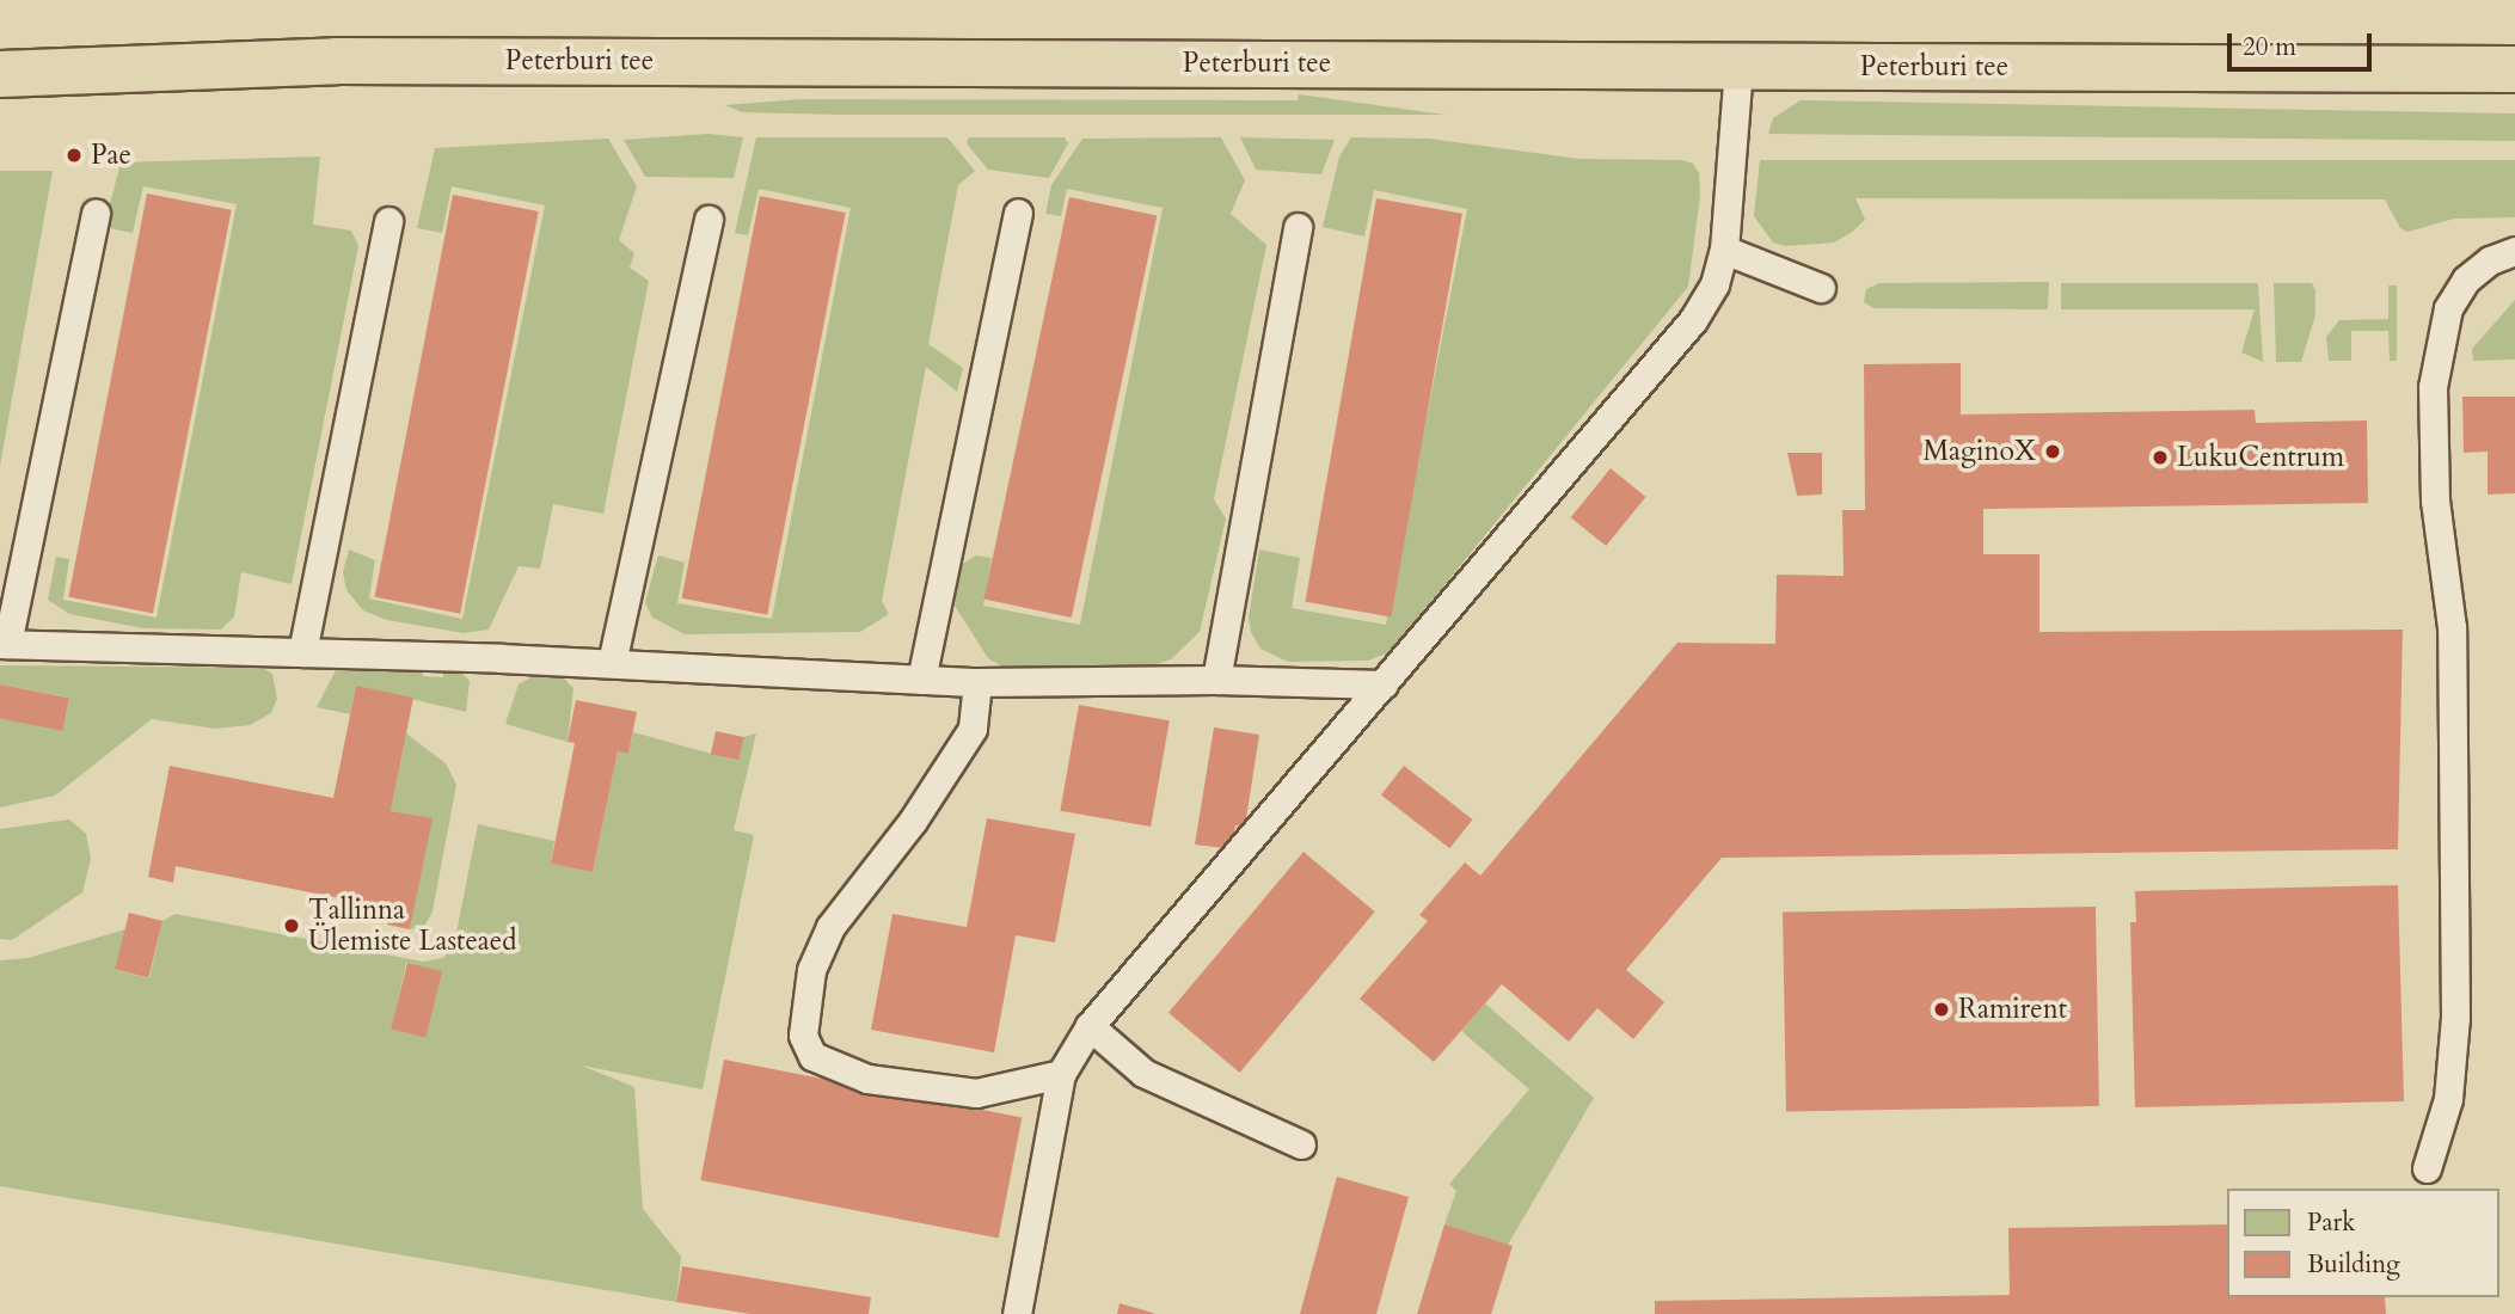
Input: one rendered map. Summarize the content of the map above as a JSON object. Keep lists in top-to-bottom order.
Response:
{
  "streets": {
    "highway": ["Peterburi tee"]
  },
  "places": [
    "Pae",
    "MaginoX",
    "LukuCentrum",
    "Tallinna Ülemiste Lasteaed",
    "Ramirent"
  ],
  "legend": ["Park", "Building"],
  "scale_bar": "20 m"
}
